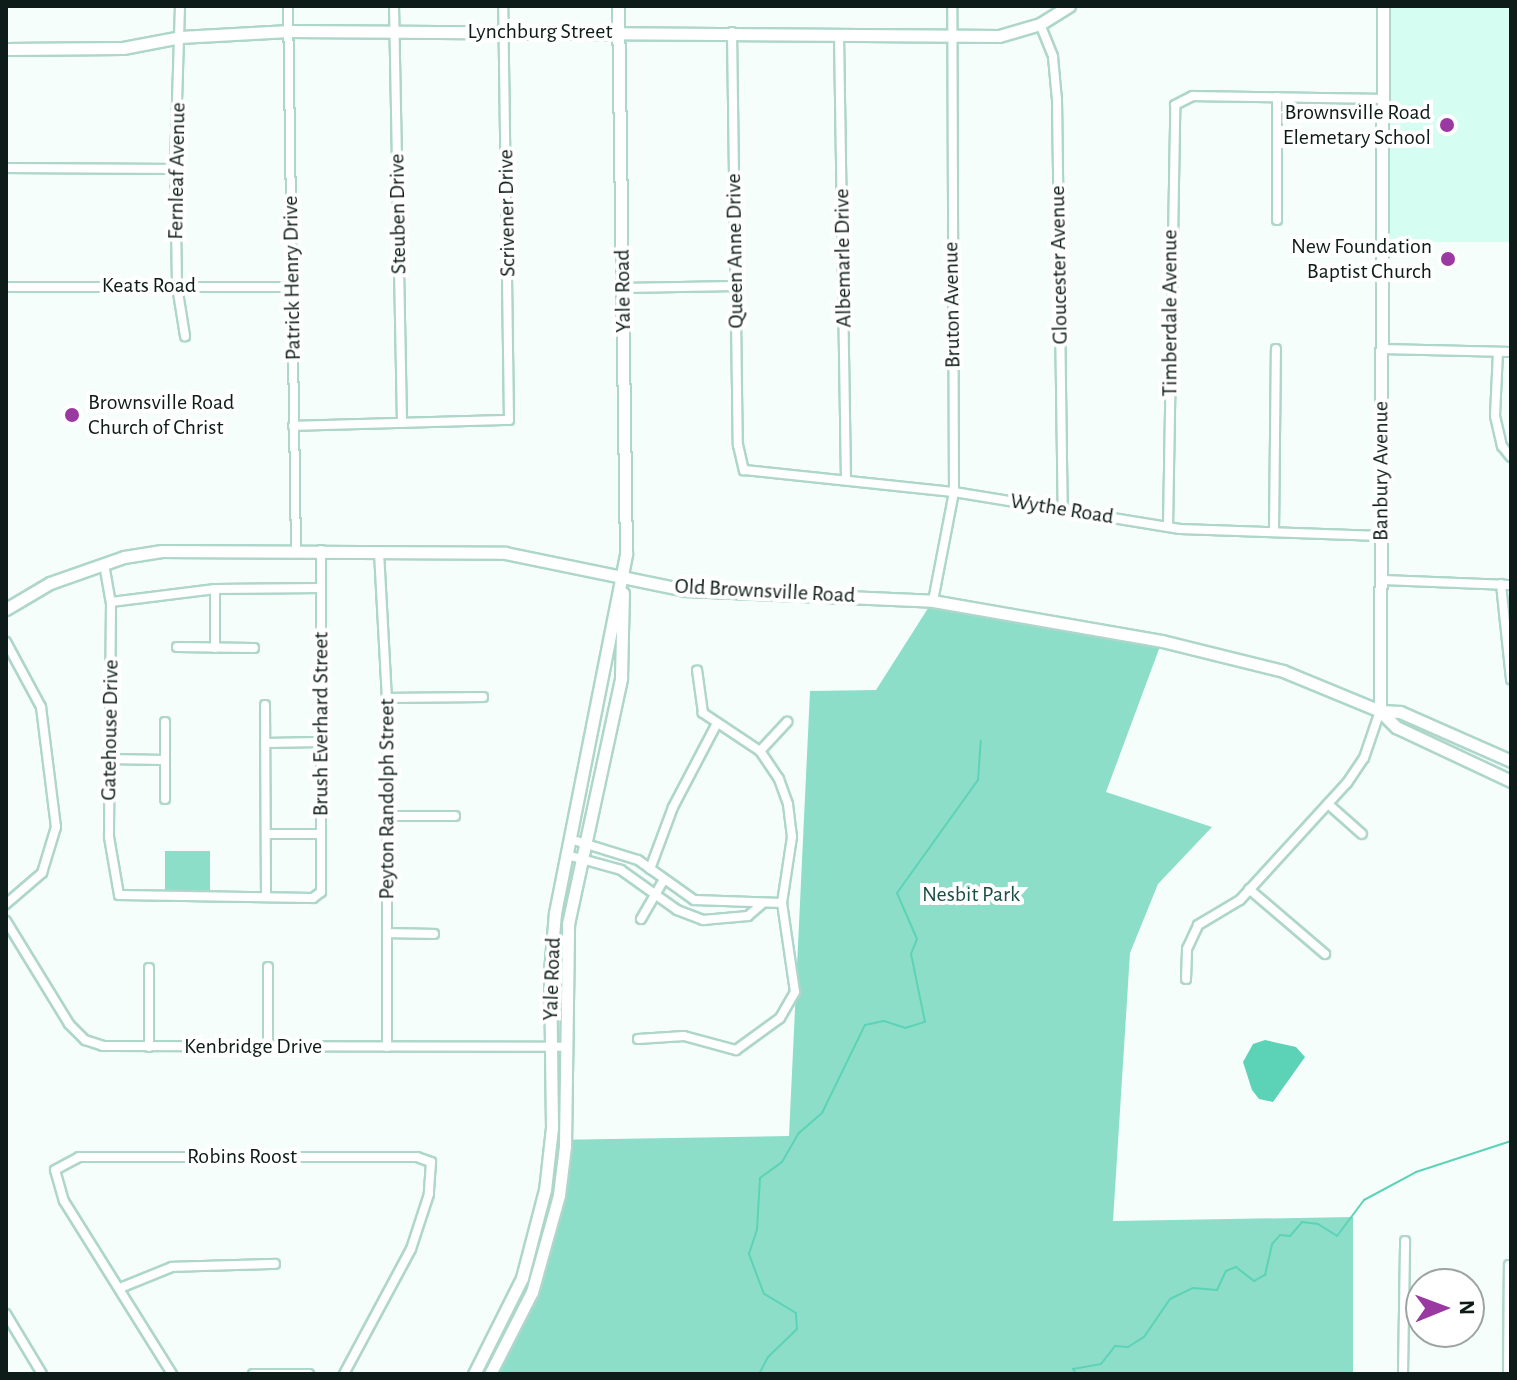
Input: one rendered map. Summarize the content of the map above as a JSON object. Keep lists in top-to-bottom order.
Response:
{
  "streets": {
    "main road": [
      "Lynchburg Street",
      "Yale Road",
      "Banbury Avenue",
      "Old Brownsville Road"
    ],
    "street": [
      "Fernleaf Avenue",
      "Scrivener Drive",
      "Steuben Drive",
      "Queen Anne Drive",
      "Albemarle Drive",
      "Gloucester Avenue",
      "Patrick Henry Drive",
      "Keats Road",
      "Bruton Avenue",
      "Timberdale Avenue",
      "Wythe Road",
      "Brush Everhard Street",
      "Gatehouse Drive",
      "Peyton Randolph Street",
      "Kenbridge Drive",
      "Robins Roost"
    ]
  },
  "crossings": [
    ["Lynchburg Street", "Fernleaf Avenue"],
    ["Lynchburg Street", "Scrivener Drive"],
    ["Lynchburg Street", "Steuben Drive"],
    ["Lynchburg Street", "Queen Anne Drive"],
    ["Lynchburg Street", "Albemarle Drive"],
    ["Lynchburg Street", "Gloucester Avenue"],
    ["Lynchburg Street", "Patrick Henry Drive"],
    ["Lynchburg Street", "Yale Road"],
    ["Lynchburg Street", "Bruton Avenue"],
    ["Fernleaf Avenue", "Keats Road"],
    ["Scrivener Drive", "Steuben Drive"],
    ["Queen Anne Drive", "Wythe Road"],
    ["Albemarle Drive", "Wythe Road"],
    ["Gloucester Avenue", "Wythe Road"],
    ["Patrick Henry Drive", "Keats Road"],
    ["Patrick Henry Drive", "Old Brownsville Road"],
    ["Yale Road", "Old Brownsville Road"],
    ["Yale Road", "Kenbridge Drive"],
    ["Bruton Avenue", "Wythe Road"],
    ["Bruton Avenue", "Old Brownsville Road"],
    ["Timberdale Avenue", "Wythe Road"],
    ["Banbury Avenue", "Wythe Road"],
    ["Banbury Avenue", "Old Brownsville Road"],
    ["Old Brownsville Road", "Brush Everhard Street"],
    ["Old Brownsville Road", "Gatehouse Drive"],
    ["Old Brownsville Road", "Peyton Randolph Street"],
    ["Brush Everhard Street", "Gatehouse Drive"],
    ["Peyton Randolph Street", "Kenbridge Drive"]
  ],
  "parks": ["Nesbit Park"],
  "places": ["Brownsville Road Elemetary School", "New Foundation Baptist Church", "Brownsville Road Church of Christ"],
  "north": "right"
}
